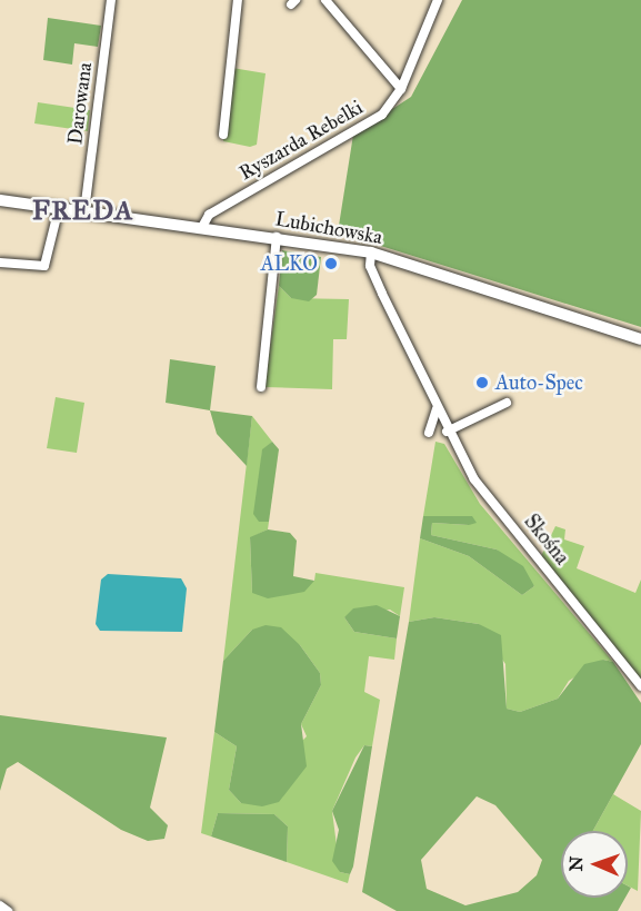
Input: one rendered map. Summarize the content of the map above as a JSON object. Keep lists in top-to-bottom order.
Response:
{
  "streets": {
    "street": [
      "Darowana",
      "Ryszarda Rebelki",
      "Lubichowska",
      "Skośna"
    ]
  },
  "crossings": [
    ["Darowana", "Lubichowska"],
    ["Ryszarda Rebelki", "Lubichowska"],
    ["Lubichowska", "Skośna"]
  ],
  "districts": ["FREDA"],
  "places": ["ALKO", "Auto-Spec"],
  "north": "left"
}
